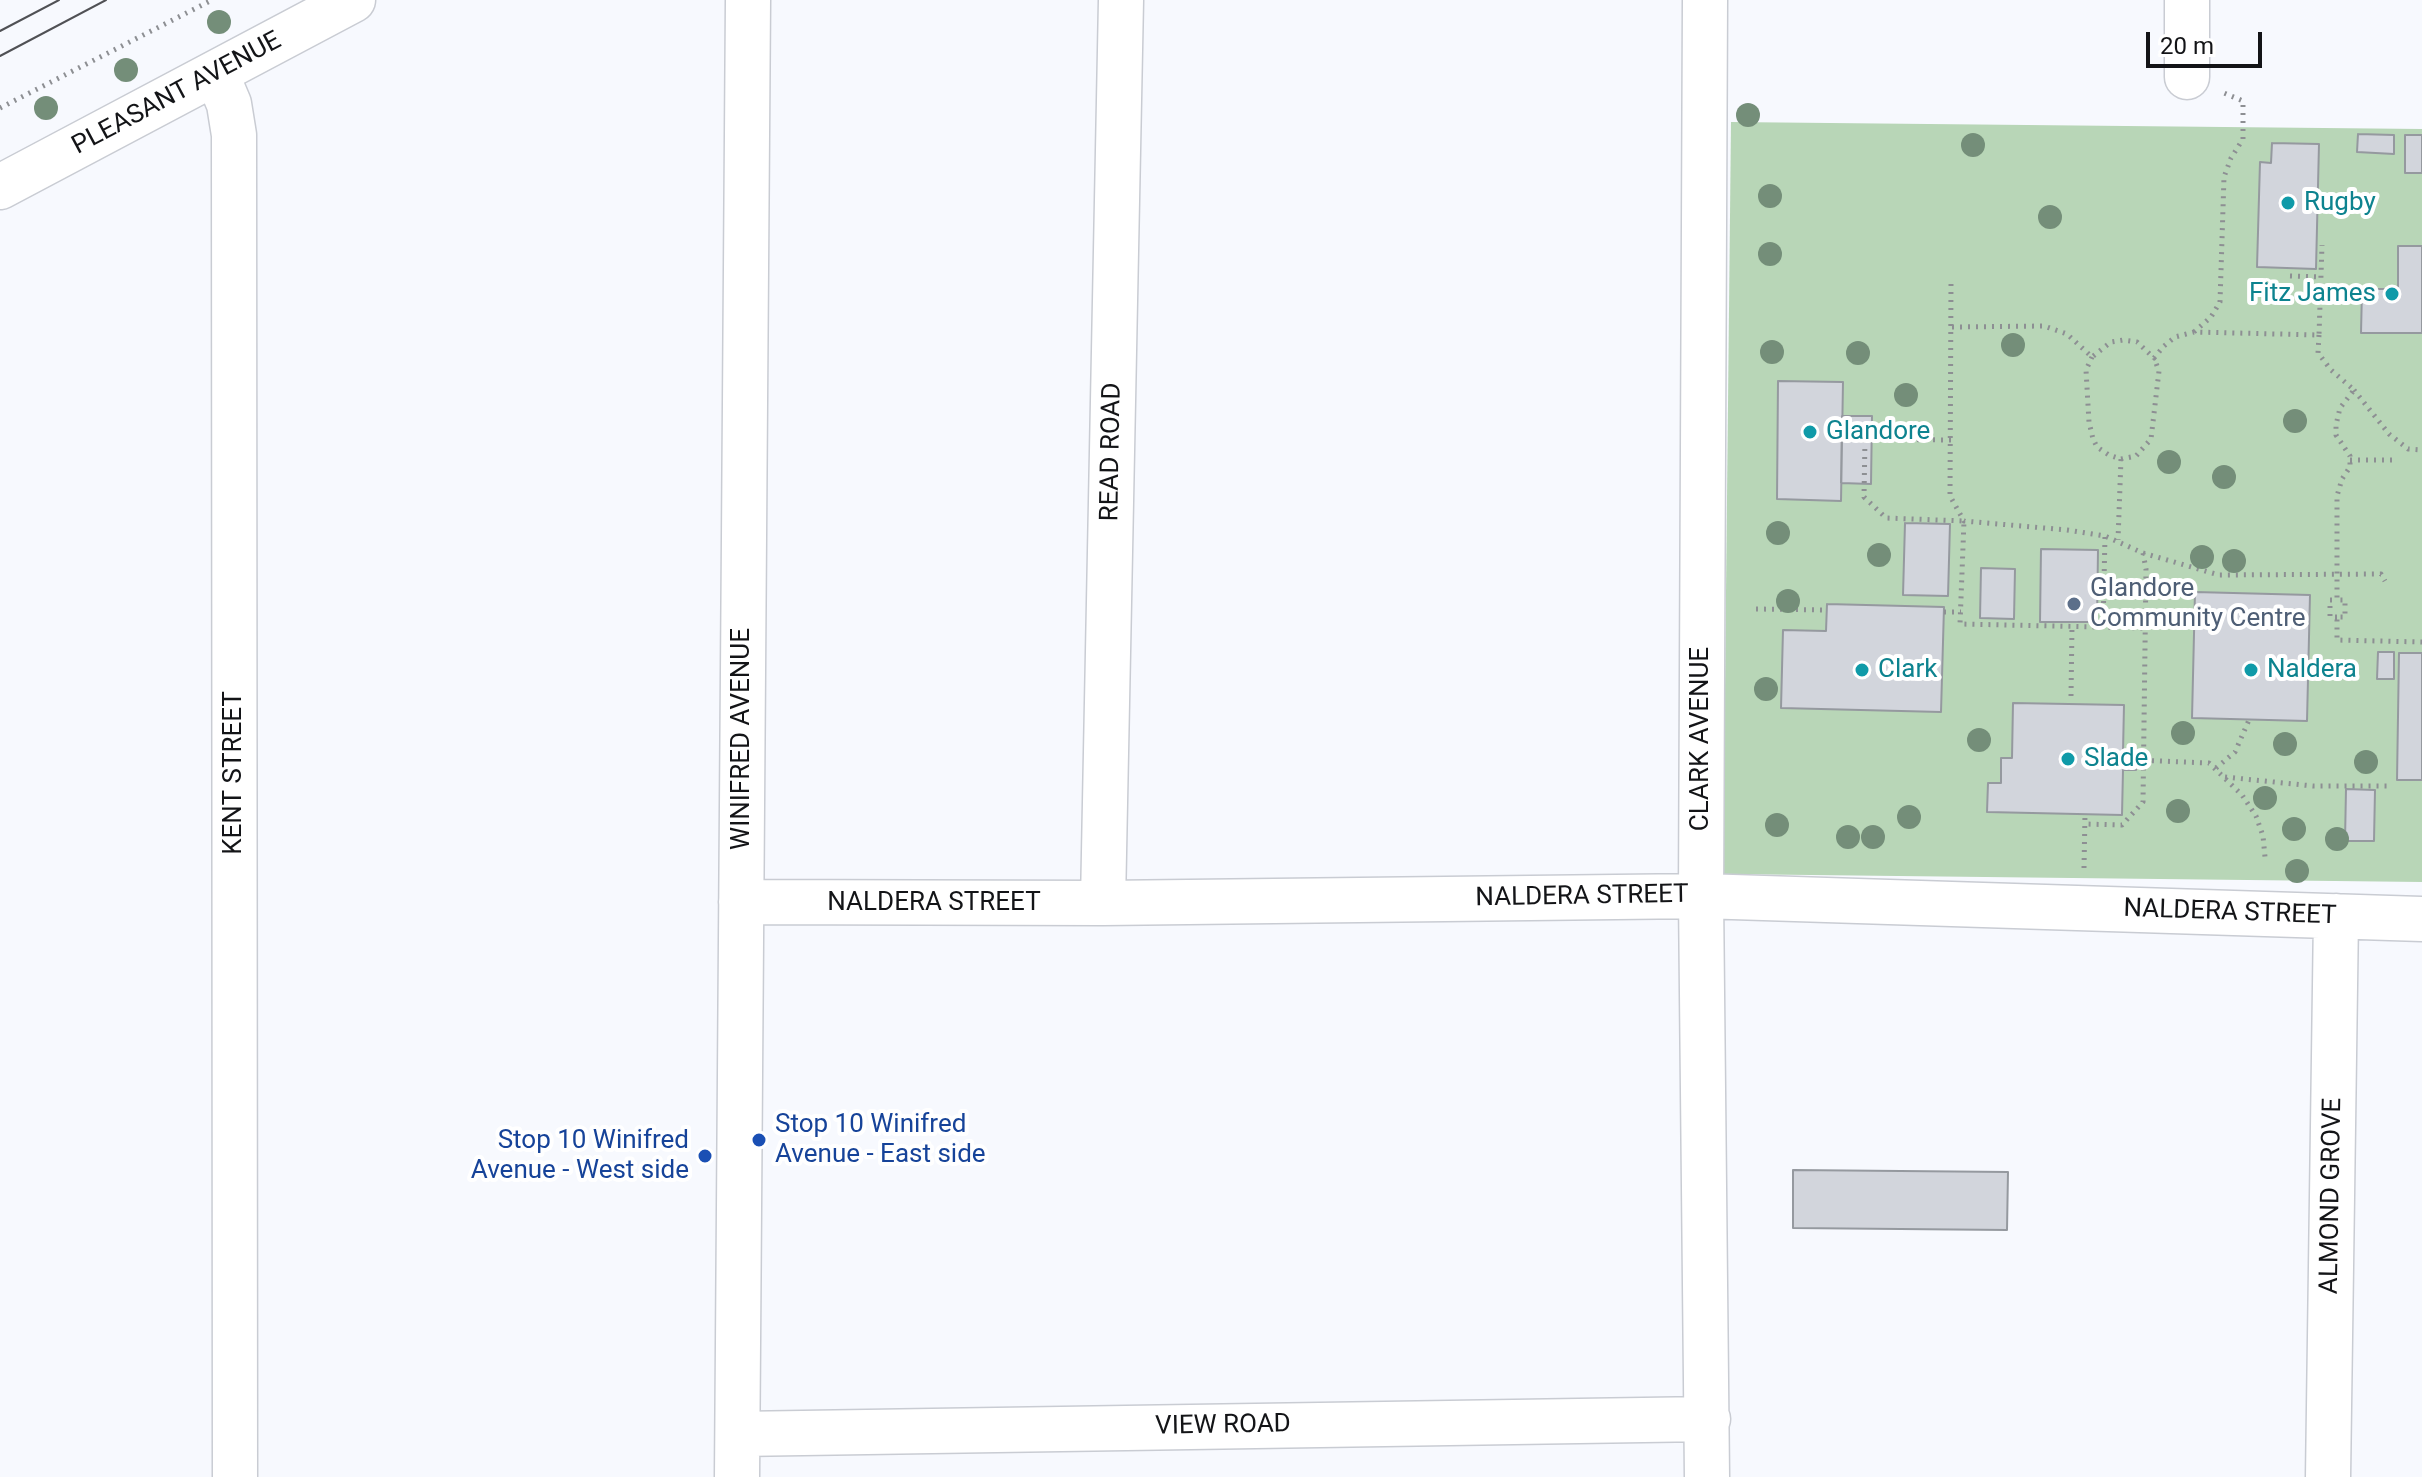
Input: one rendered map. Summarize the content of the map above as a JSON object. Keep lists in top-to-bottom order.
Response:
{
  "streets": {
    "street": [
      "PLEASANT AVENUE",
      "READ ROAD",
      "WINIFRED AVENUE",
      "CLARK AVENUE",
      "KENT STREET",
      "NALDERA STREET",
      "ALMOND GROVE",
      "VIEW ROAD"
    ]
  },
  "crossings": [
    ["PLEASANT AVENUE", "KENT STREET"],
    ["READ ROAD", "NALDERA STREET"],
    ["WINIFRED AVENUE", "NALDERA STREET"],
    ["WINIFRED AVENUE", "VIEW ROAD"],
    ["CLARK AVENUE", "NALDERA STREET"],
    ["CLARK AVENUE", "VIEW ROAD"],
    ["NALDERA STREET", "ALMOND GROVE"]
  ],
  "places": [
    "Rugby",
    "Fitz James",
    "Glandore",
    "Glandore Community Centre",
    "Clark",
    "Naldera",
    "Slade",
    "Stop 10 Winifred Avenue - East side",
    "Stop 10 Winifred Avenue - West side"
  ],
  "scale_bar": "20 m"
}
